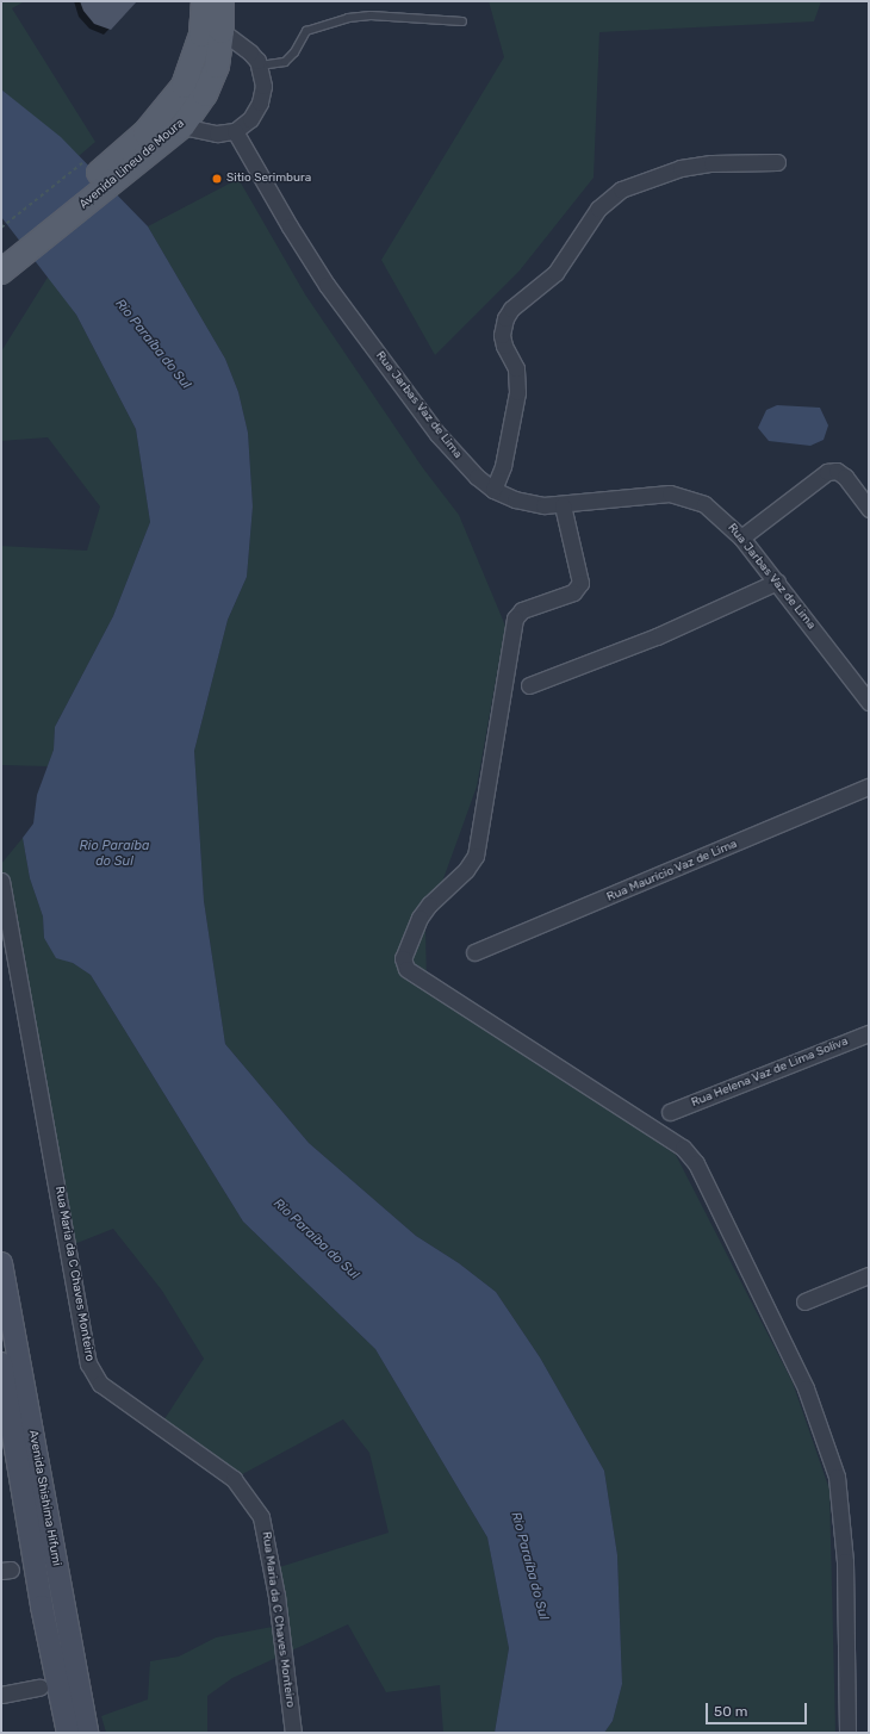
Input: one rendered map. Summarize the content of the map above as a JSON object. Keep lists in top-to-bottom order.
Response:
{
  "streets": {
    "main road": ["Avenida Lineu de Moura"],
    "street": [
      "Rua Jarbas Vaz de Lima",
      "Rua Maurício Vaz de Lima",
      "Rua Helena Vaz de Lima Soliva",
      "Rua Maria da C Chaves Monteiro",
      "Avenida Shishima Hifumi"
    ]
  },
  "water": ["Rio Paraíba do Sul"],
  "places": ["Sitio Serimbura"],
  "scale_bar": "50 m"
}
